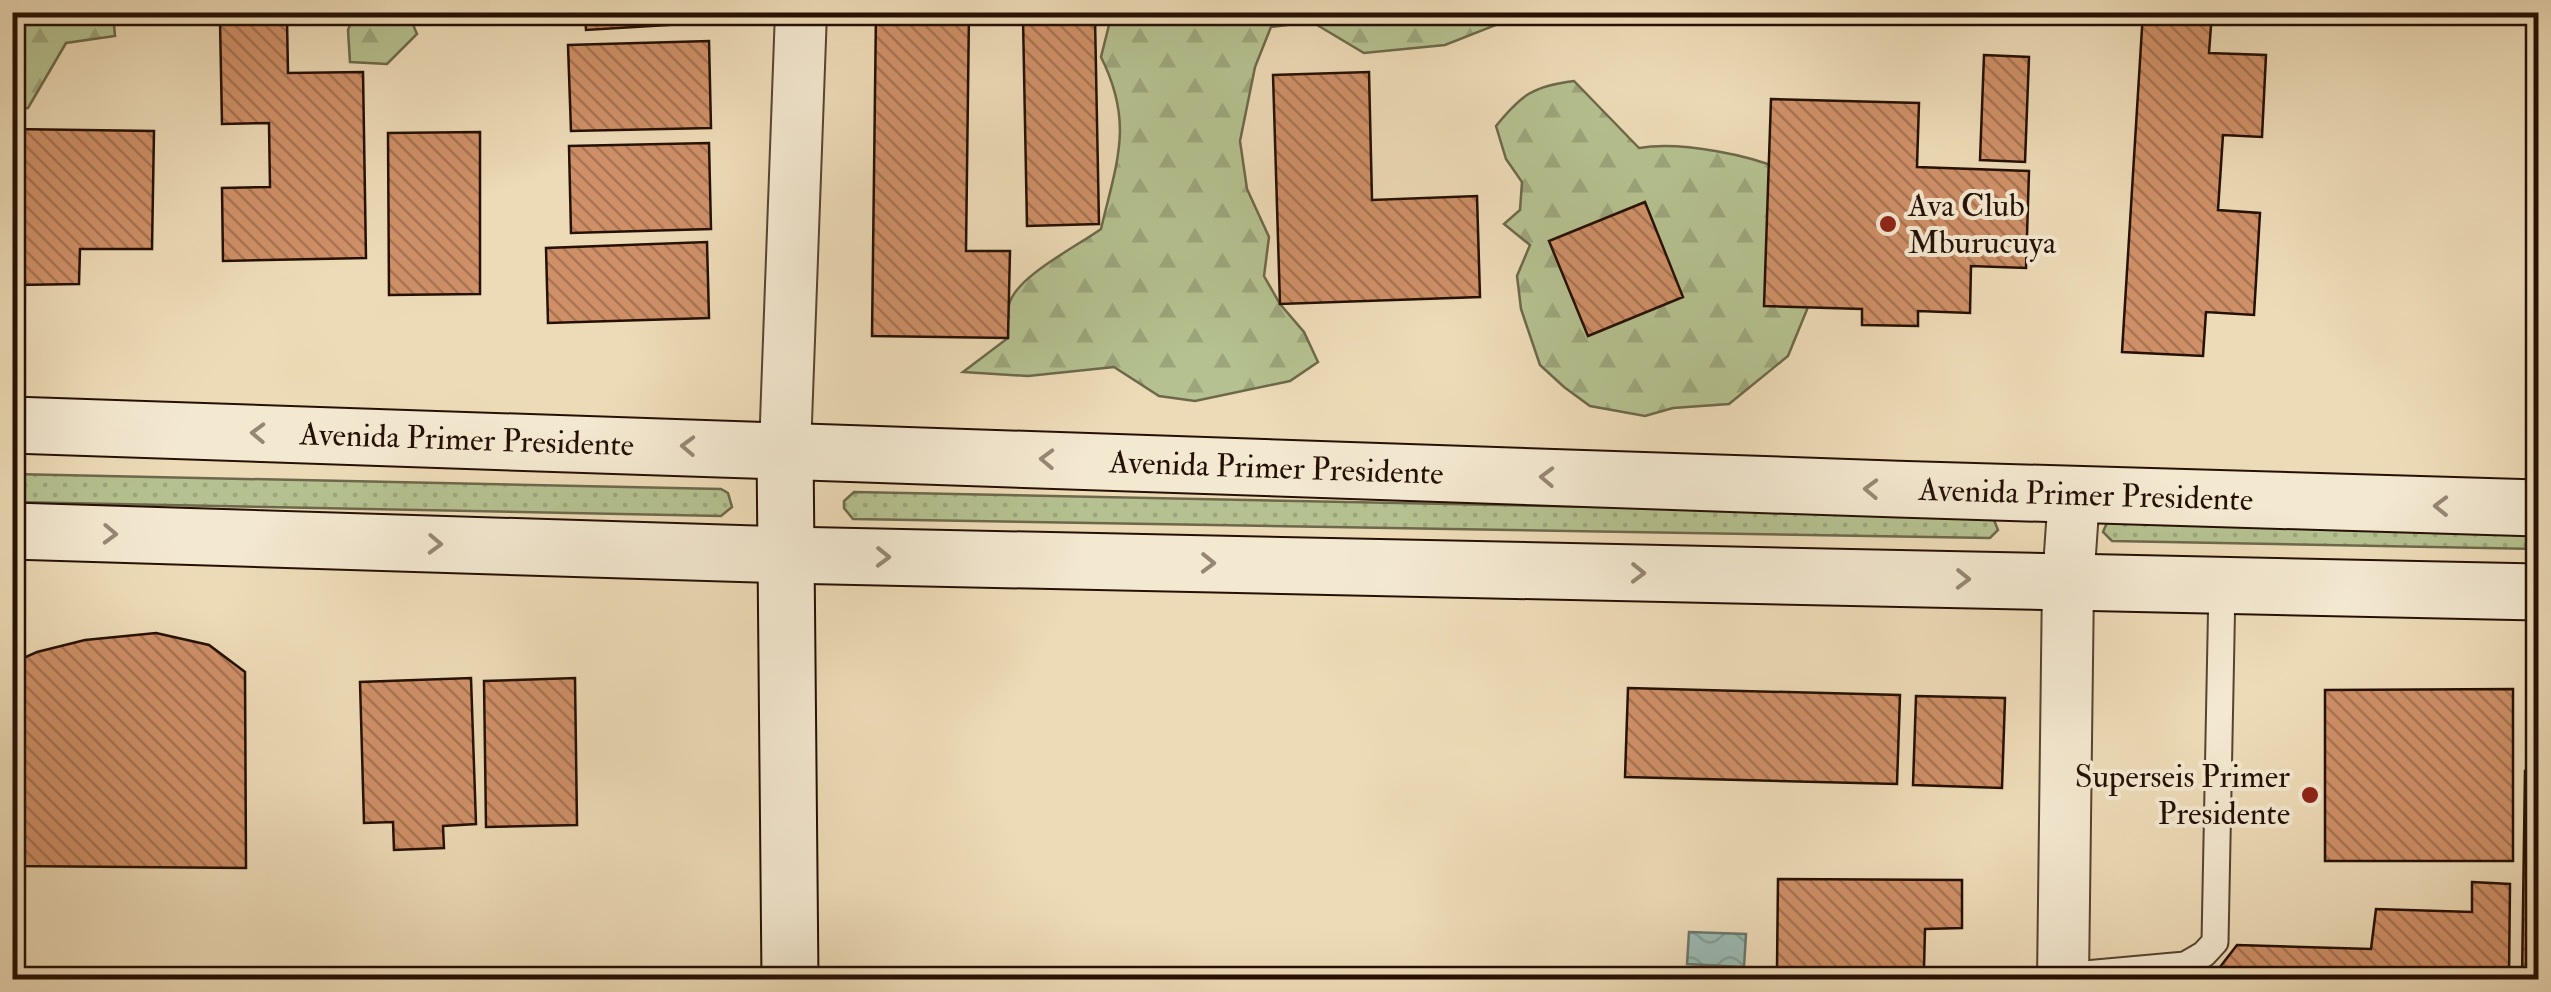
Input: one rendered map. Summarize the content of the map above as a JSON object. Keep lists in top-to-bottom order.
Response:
{
  "streets": {
    "main road": ["Avenida Primer Presidente"]
  },
  "places": ["Ava Club Mburucuya", "Superseis Primer Presidente"]
}
